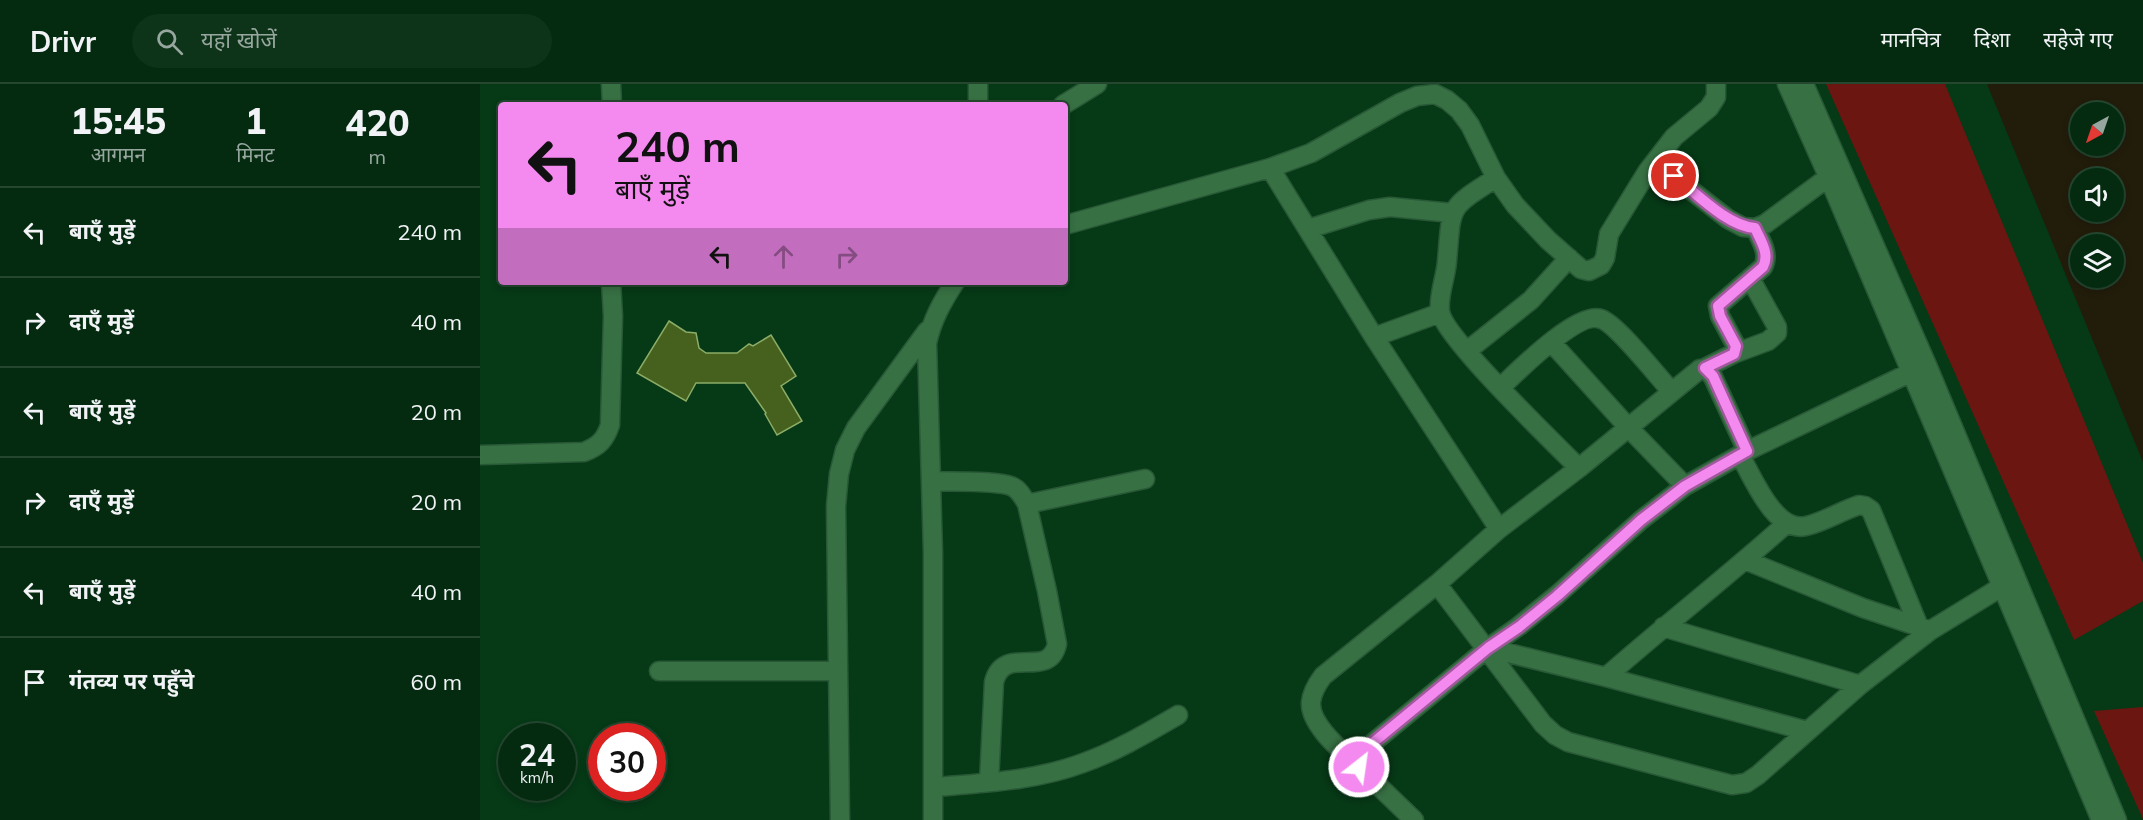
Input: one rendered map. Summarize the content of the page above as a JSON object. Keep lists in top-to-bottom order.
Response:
{
  "north": "bottom left",
  "page": {
    "header": "Drivr",
    "search": "यहाँ खोजें",
    "nav": ["मानचित्र", "दिशा", "सहेजे गए"],
    "eta": [
      "15:45",
      "आगमन",
      "1",
      "मिनट",
      "420",
      "m"
    ],
    "turn": ["240 m", "बाएँ मुड़ें"],
    "list": [
      {
        "name": "बाएँ मुड़ें",
        "value": "240 m"
      },
      {
        "name": "दाएँ मुड़ें",
        "value": "40 m"
      },
      {
        "name": "बाएँ मुड़ें",
        "value": "20 m"
      },
      {
        "name": "दाएँ मुड़ें",
        "value": "20 m"
      },
      {
        "name": "बाएँ मुड़ें",
        "value": "40 m"
      },
      {
        "name": "गंतव्य पर पहुँचे",
        "value": "60 m"
      }
    ],
    "speed": "24 km/h",
    "limit": "30"
  }
}
